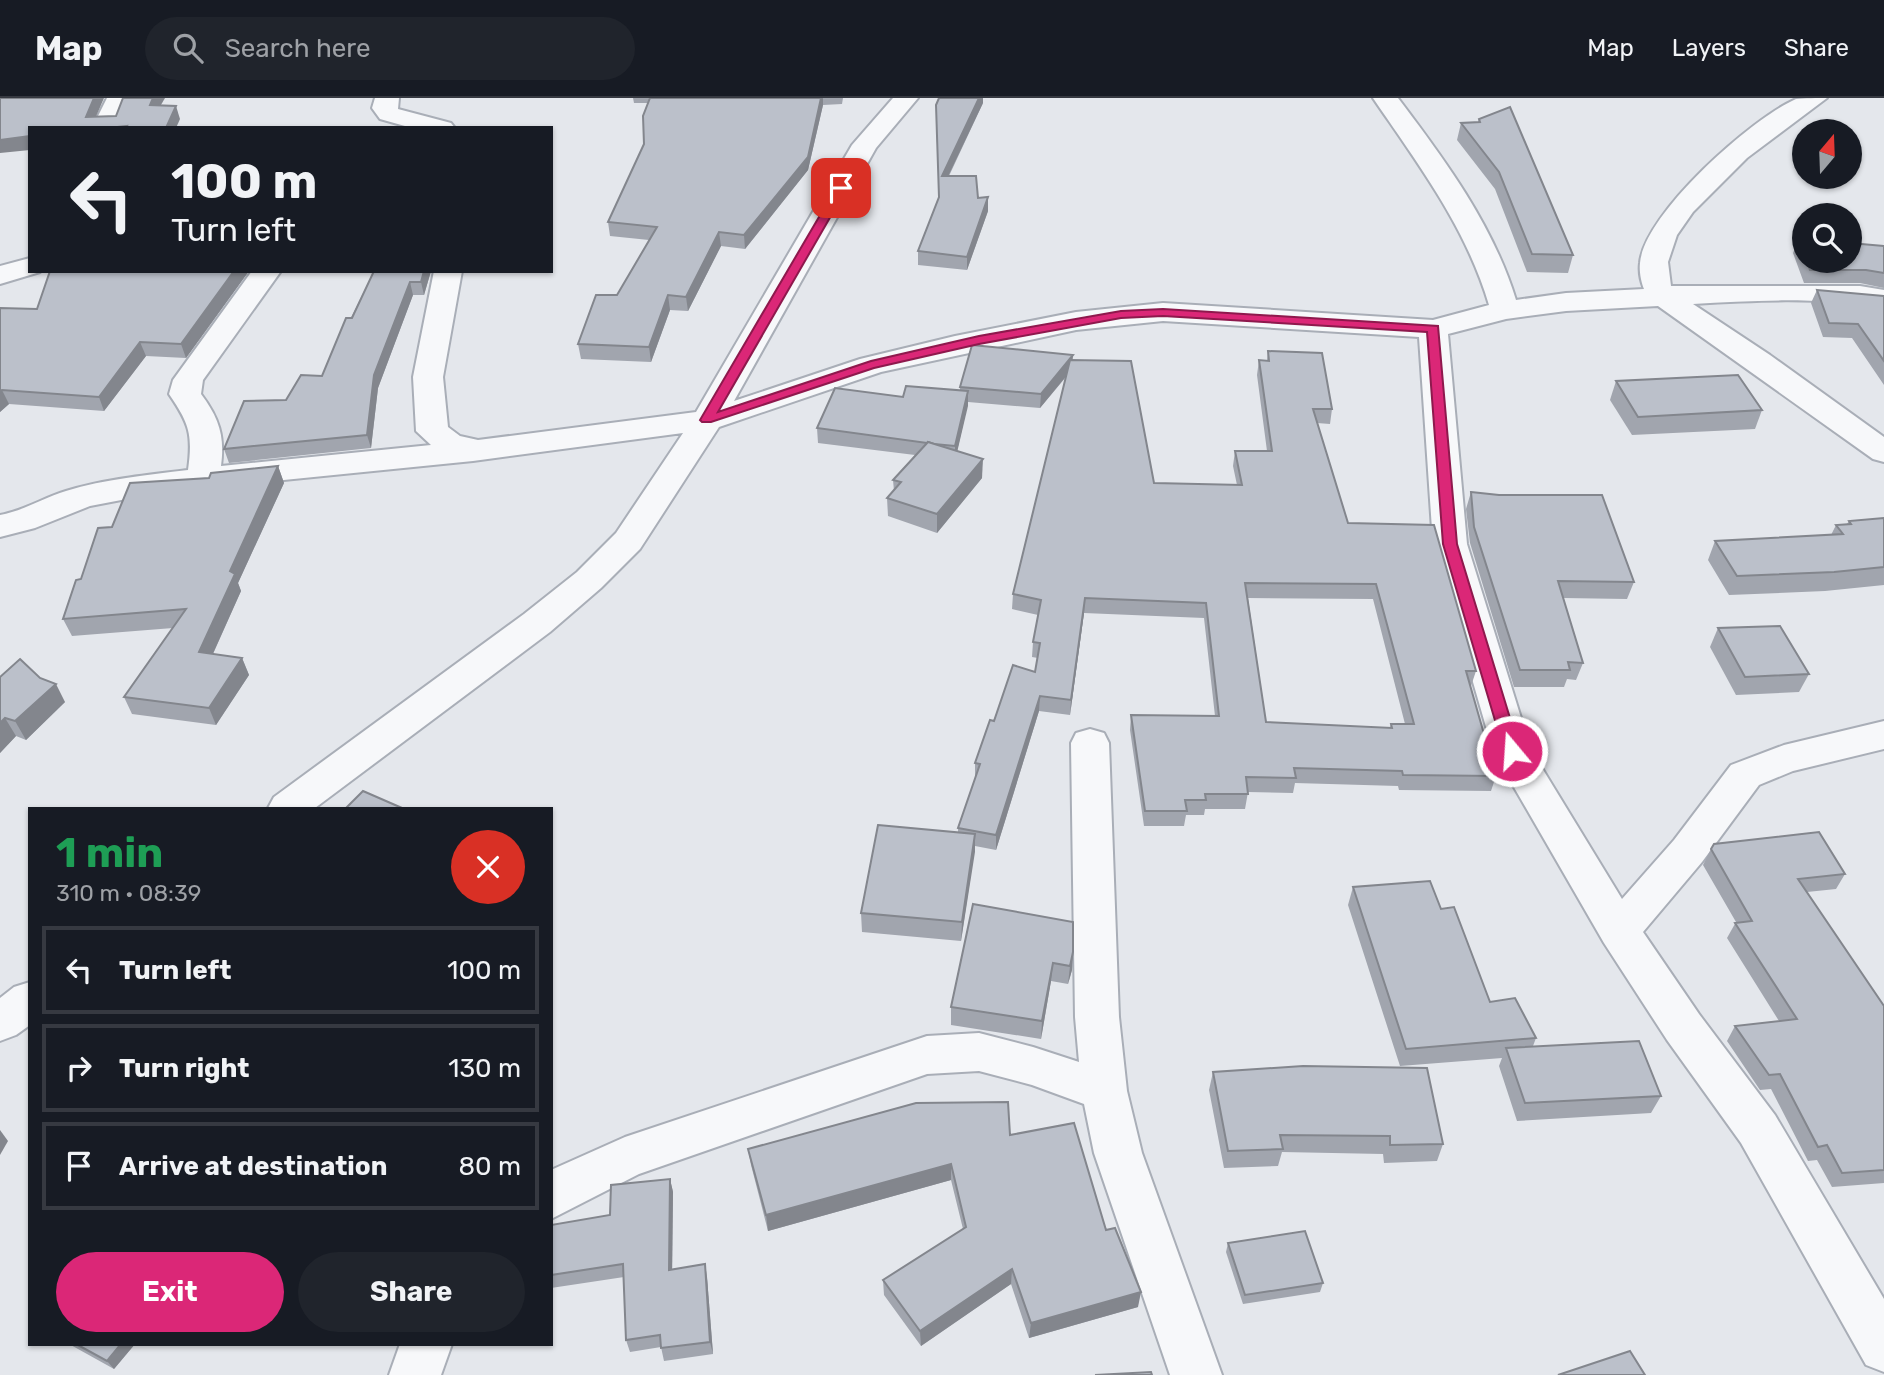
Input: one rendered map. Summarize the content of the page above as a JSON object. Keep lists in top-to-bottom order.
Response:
{
  "north": "top",
  "page": {
    "header": "Map",
    "search": "Search here",
    "nav": ["Map", "Layers", "Share"],
    "turn": ["100 m", "Turn left"],
    "heading": ["1 min", "310 m · 08:39"],
    "list": [
      {
        "name": "Turn left",
        "value": "100 m"
      },
      {
        "name": "Turn right",
        "value": "130 m"
      },
      {
        "name": "Arrive at destination",
        "value": "80 m"
      }
    ],
    "buttons": ["Exit", "Share"]
  }
}
